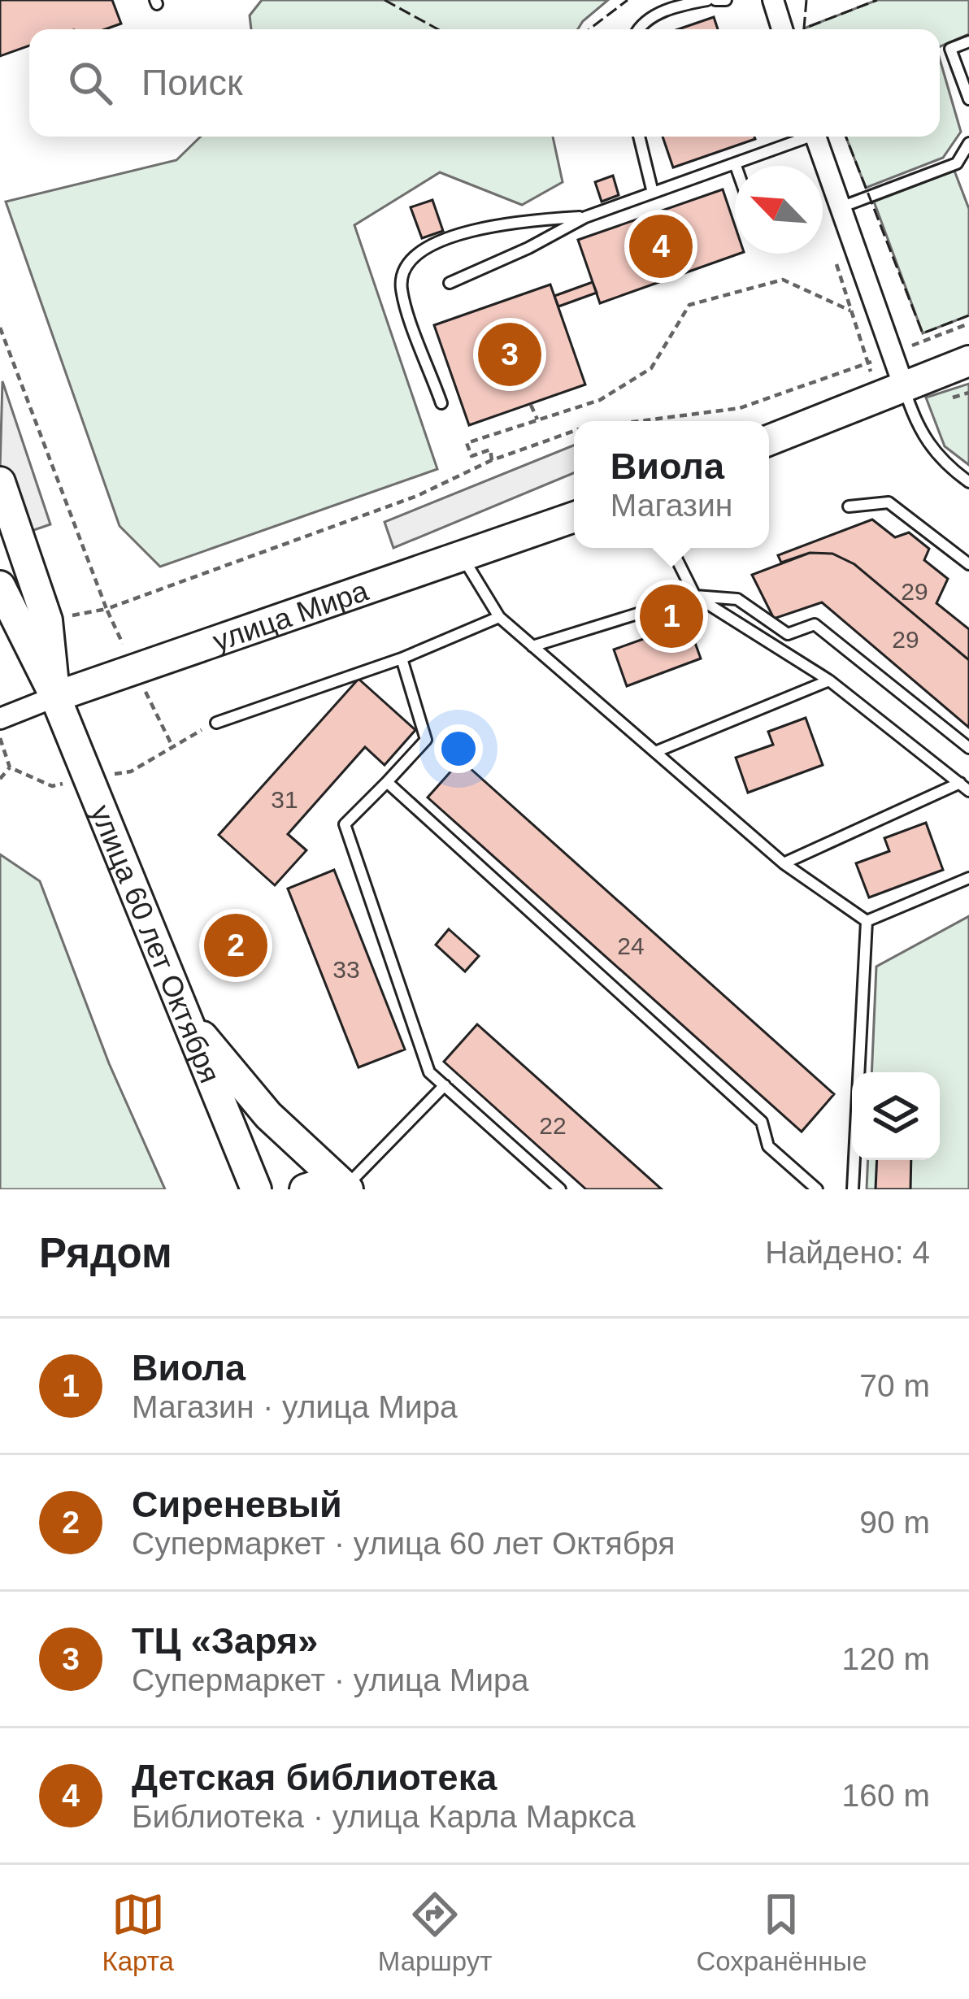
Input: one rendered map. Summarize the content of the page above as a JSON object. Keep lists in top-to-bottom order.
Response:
{
  "streets": {
    "street": ["улица Мира", "улица 60 лет Октября"]
  },
  "crossings": [
    ["улица Мира", "улица 60 лет Октября"]
  ],
  "house_numbers": [
    "29",
    "29",
    "31",
    "24",
    "33",
    "22"
  ],
  "north": "top left",
  "page": {
    "search": "Поиск",
    "pins": [
      "4",
      "3",
      "1",
      "2"
    ],
    "popup": ["Виола", "Магазин"],
    "heading": ["Рядом", "Найдено: 4"],
    "list": [
      {
        "mark": "1",
        "name": "Виола",
        "note": "Магазин · улица Мира",
        "value": "70 m"
      },
      {
        "mark": "2",
        "name": "Сиреневый",
        "note": "Супермаркет · улица 60 лет Октября",
        "value": "90 m"
      },
      {
        "mark": "3",
        "name": "ТЦ «Заря»",
        "note": "Супермаркет · улица Мира",
        "value": "120 m"
      },
      {
        "mark": "4",
        "name": "Детская библиотека",
        "note": "Библиотека · улица Карла Маркса",
        "value": "160 m"
      }
    ],
    "nav": ["Карта", "Маршрут", "Сохранённые"]
  }
}
